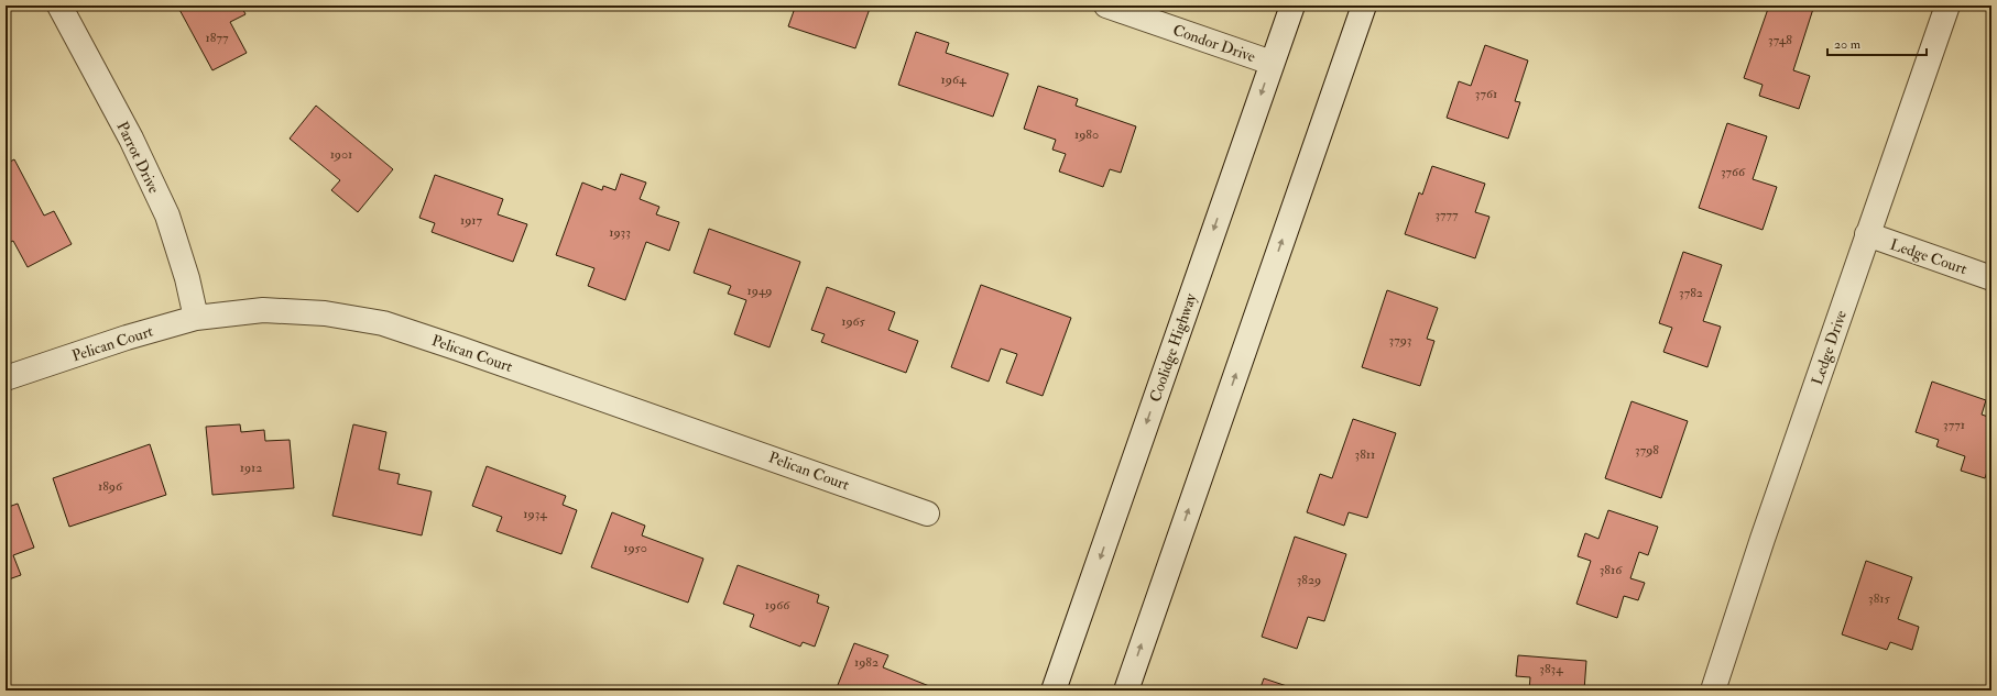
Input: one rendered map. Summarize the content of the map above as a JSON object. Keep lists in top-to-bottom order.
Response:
{
  "streets": {
    "street": [
      "Condor Drive",
      "Parrot Drive",
      "Ledge Court",
      "Pelican Court",
      "Coolidge Highway",
      "Ledge Drive"
    ]
  },
  "crossings": [
    ["Condor Drive", "Coolidge Highway"],
    ["Parrot Drive", "Pelican Court"],
    ["Ledge Court", "Ledge Drive"]
  ],
  "house_numbers": [
    "1877",
    "3748",
    "1964",
    "3761",
    "1980",
    "1901",
    "3766",
    "3777",
    "1917",
    "1933",
    "1949",
    "3782",
    "1965",
    "3793",
    "3771",
    "3798",
    "3811",
    "1912",
    "1896",
    "1934",
    "1950",
    "3816",
    "3829",
    "3815",
    "1966",
    "1982",
    "3834"
  ],
  "scale_bar": "20 m"
}
